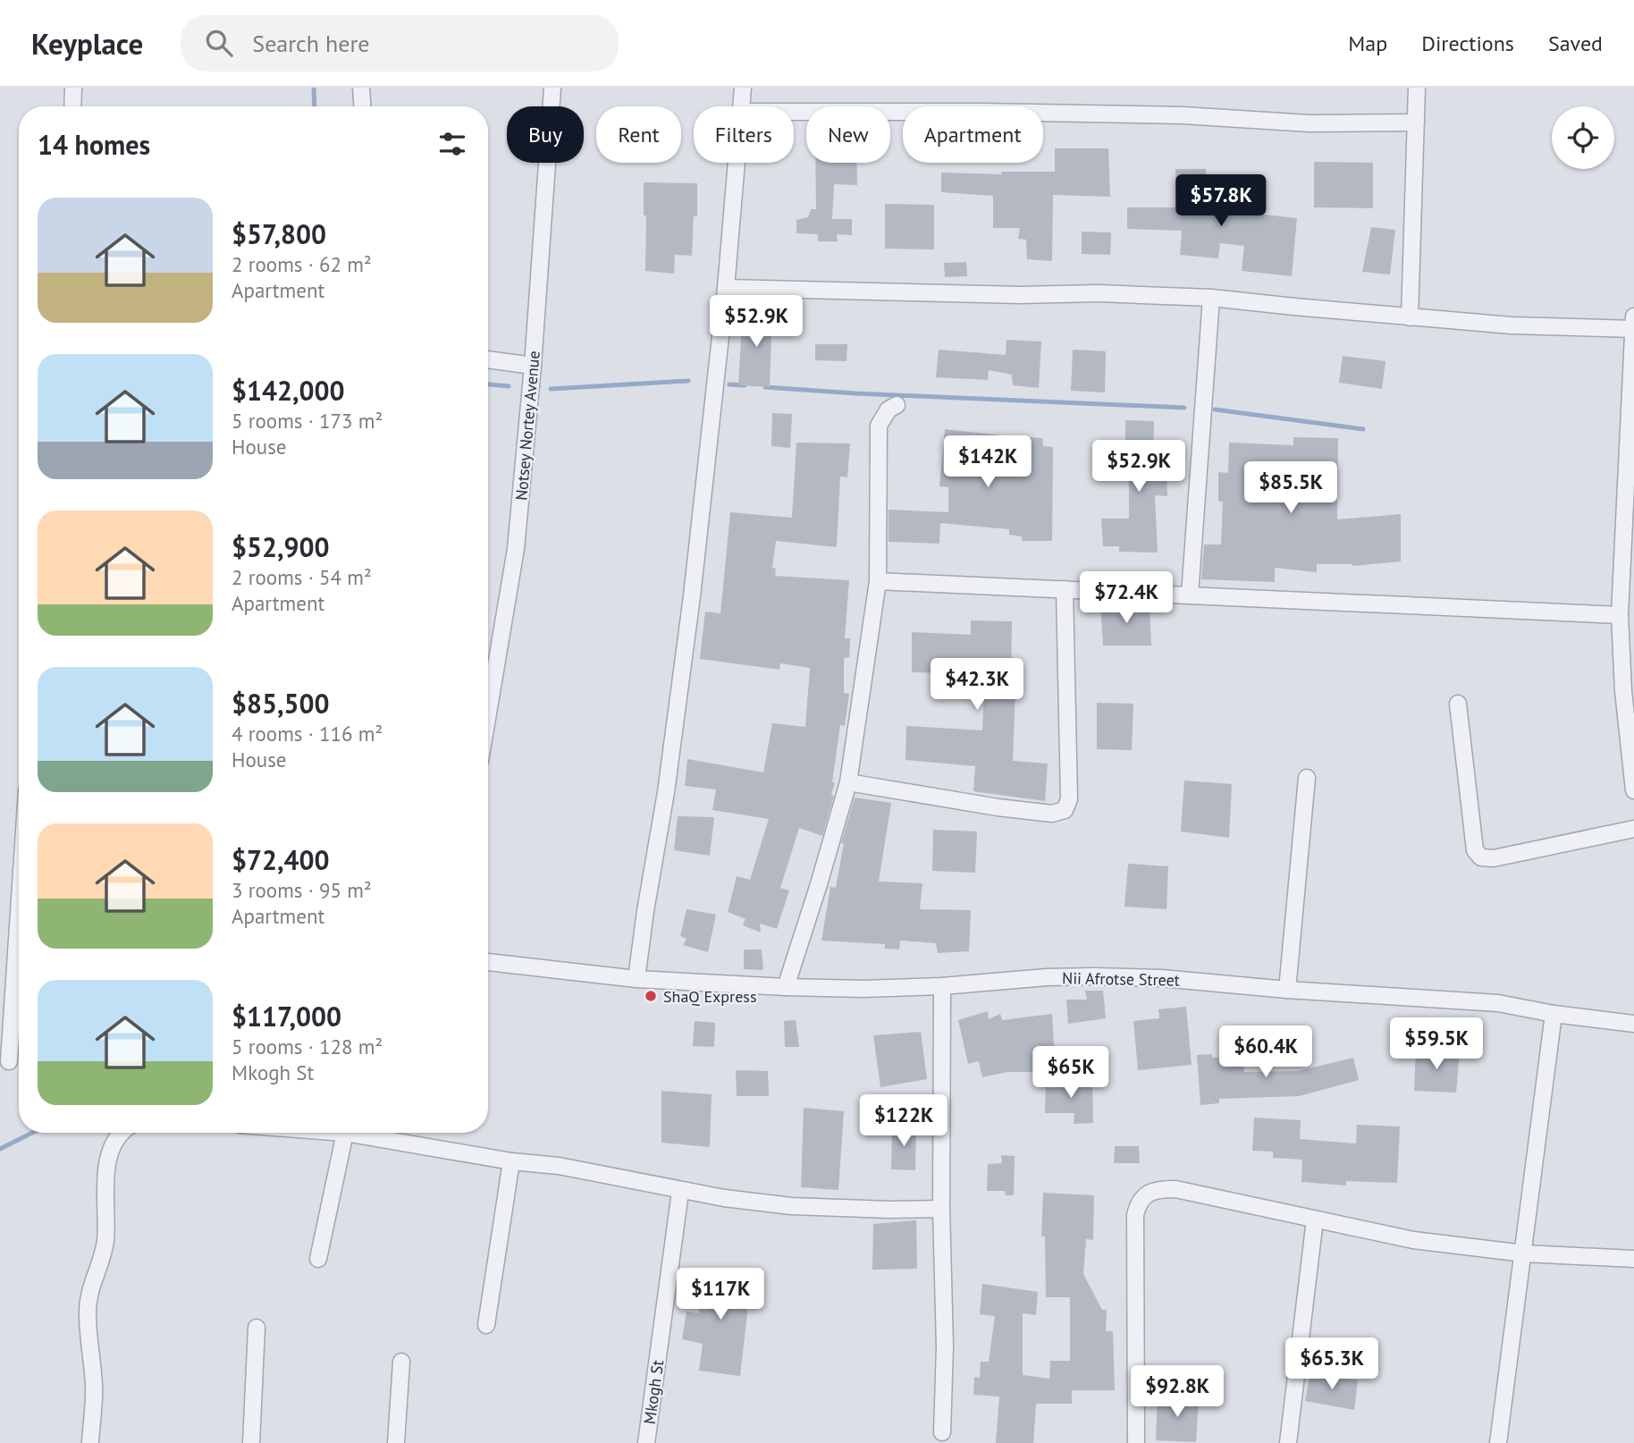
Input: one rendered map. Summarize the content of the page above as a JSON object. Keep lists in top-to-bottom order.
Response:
{
  "streets": {
    "street": ["Notsey Nortey Avenue", "Nii Afrotse Street", "Mkogh St"]
  },
  "places": ["ShaQ Express"],
  "page": {
    "header": "Keyplace",
    "search": "Search here",
    "nav": ["Map", "Directions", "Saved"],
    "chip": [
      "Buy",
      "Rent",
      "Filters",
      "New",
      "Apartment"
    ],
    "heading": "14 homes",
    "price": [
      "$57.8K",
      "$52.9K",
      "$142K",
      "$52.9K",
      "$85.5K",
      "$72.4K",
      "$42.3K",
      "$59.5K",
      "$60.4K",
      "$65K",
      "$122K",
      "$117K",
      "$65.3K",
      "$92.8K"
    ],
    "list": [
      {
        "name": "$57,800",
        "note": "2 rooms · 62 m² · Apartment"
      },
      {
        "name": "$142,000",
        "note": "5 rooms · 173 m² · House"
      },
      {
        "name": "$52,900",
        "note": "2 rooms · 54 m² · Apartment"
      },
      {
        "name": "$85,500",
        "note": "4 rooms · 116 m² · House"
      },
      {
        "name": "$72,400",
        "note": "3 rooms · 95 m² · Apartment"
      },
      {
        "name": "$117,000",
        "note": "5 rooms · 128 m² · Mkogh St"
      }
    ]
  }
}
